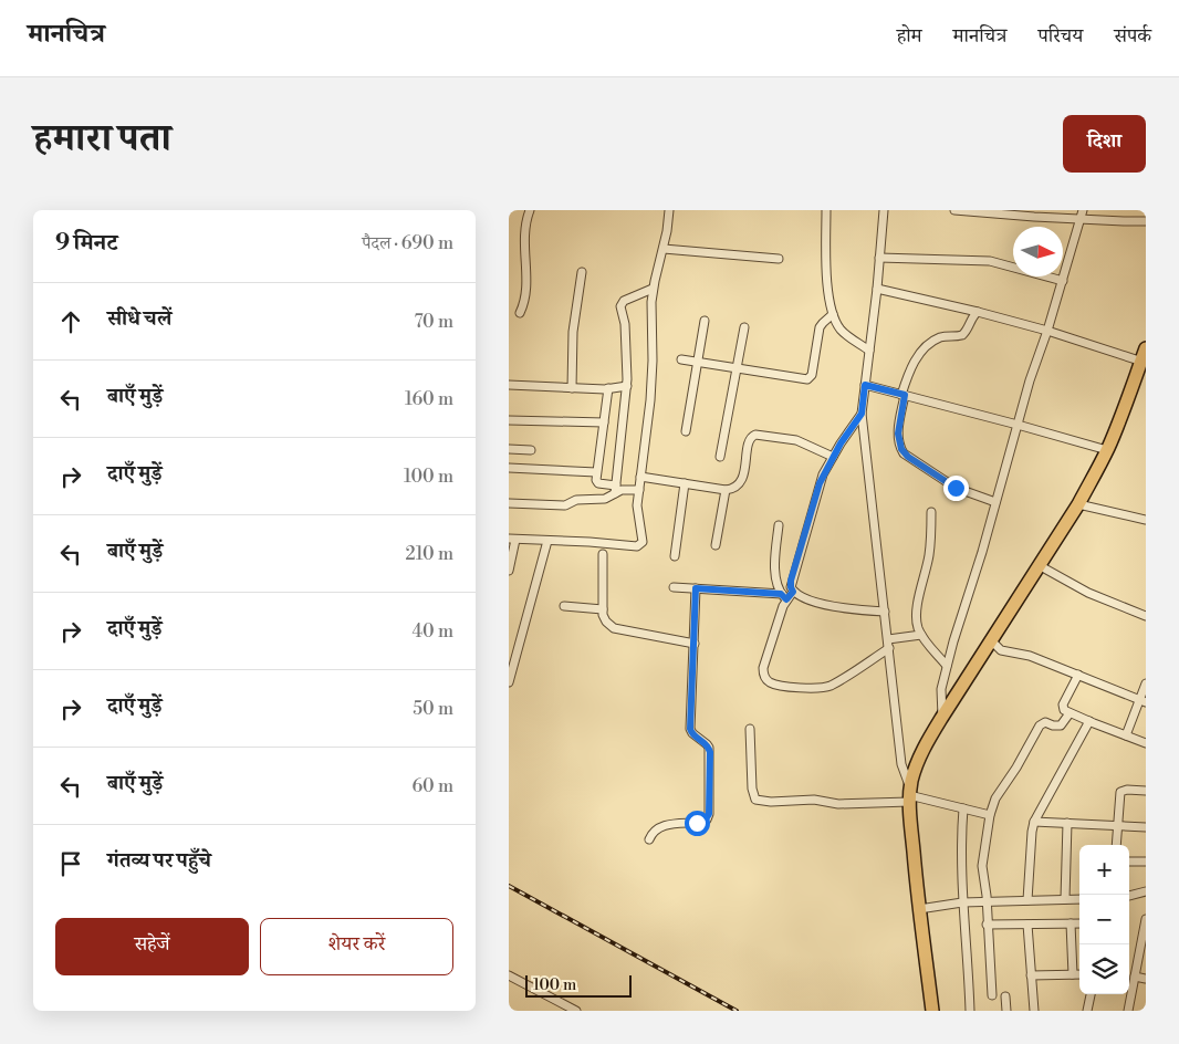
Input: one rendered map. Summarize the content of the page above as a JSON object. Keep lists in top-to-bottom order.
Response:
{
  "scale_bar": "100 m",
  "north": "right",
  "page": {
    "header": "मानचित्र",
    "nav": [
      "होम",
      "मानचित्र",
      "परिचय",
      "संपर्क"
    ],
    "title": "हमारा पता",
    "buttons": [
      "दिशा",
      ["सहेजें", "शेयर करें"]
    ],
    "heading": ["9 मिनट", "पैदल · 690 m"],
    "list": [
      ["सीधे चलें", "70 m"],
      ["बाएँ मुड़ें", "160 m"],
      ["दाएँ मुड़ें", "100 m"],
      ["बाएँ मुड़ें", "210 m"],
      ["दाएँ मुड़ें", "40 m"],
      ["दाएँ मुड़ें", "50 m"],
      ["बाएँ मुड़ें", "60 m"],
      "गंतव्य पर पहुँचे"
    ],
    "map_buttons": ["+", "−"],
    "scale": "100 m"
  }
}
